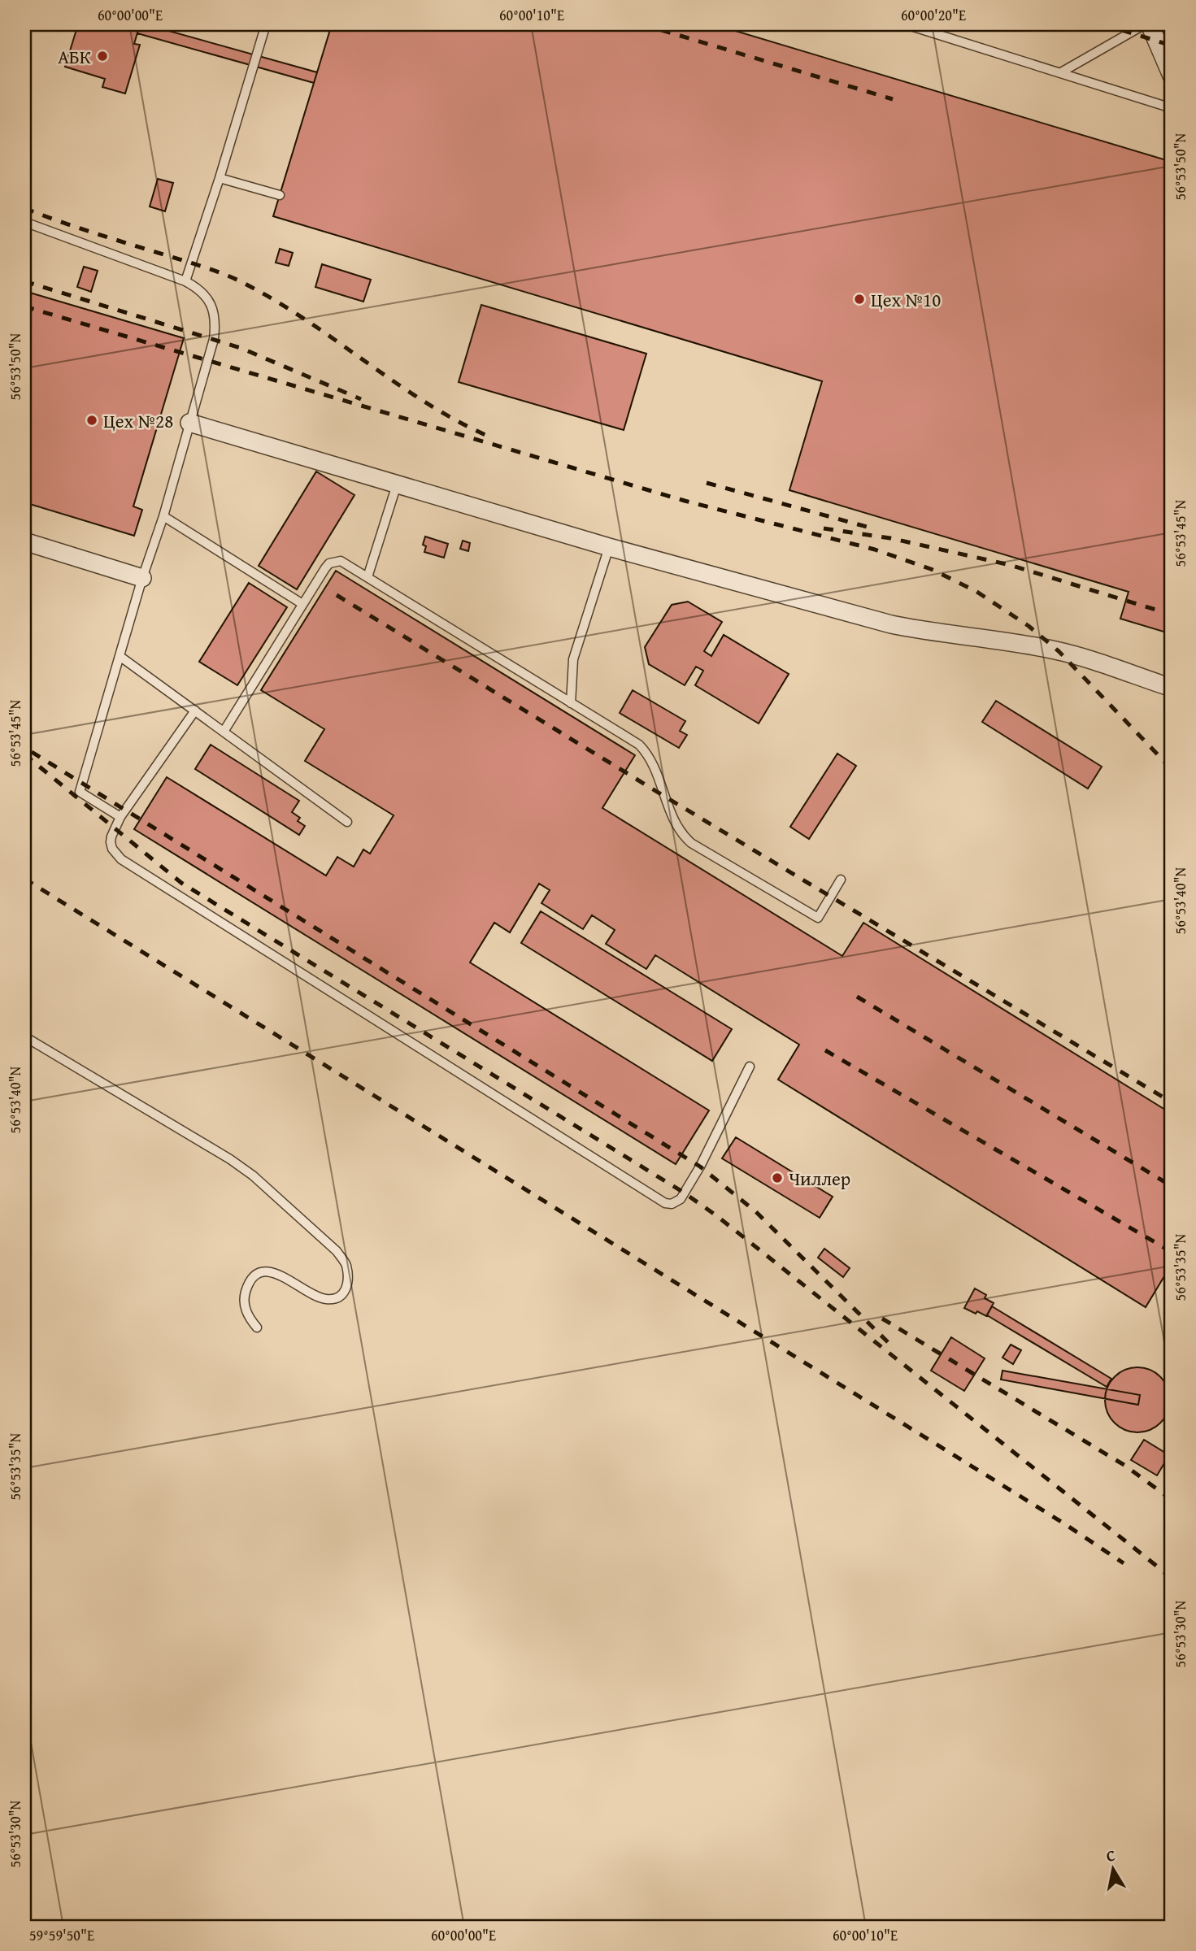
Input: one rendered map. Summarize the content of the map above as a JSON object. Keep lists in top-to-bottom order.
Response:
{
  "places": [
    "АБК",
    "Цех №10",
    "Цех №28",
    "Чиллер"
  ],
  "north": "top",
  "coordinates": [
    "60°00'00\"E",
    "60°00'10\"E",
    "60°00'20\"E",
    "56°53'50\"N",
    "56°53'45\"N",
    "56°53'40\"N",
    "56°53'35\"N",
    "56°53'30\"N",
    "59°59'50\"E"
  ]
}
